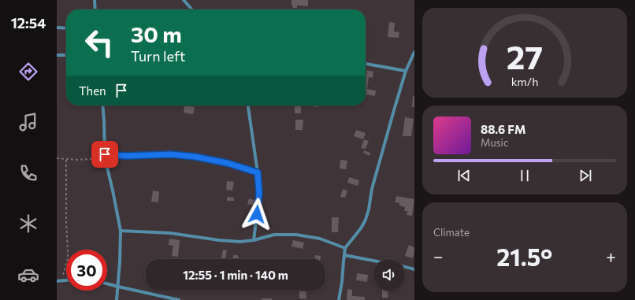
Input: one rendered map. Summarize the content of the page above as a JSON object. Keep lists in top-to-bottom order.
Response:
{
  "page": {
    "tabs": "12:54",
    "turn": ["30 m", "Turn left"],
    "then": "Then",
    "song": ["88.6 FM", "Music"],
    "tile": "Climate",
    "heat": ["−", "21.5°", "+"],
    "limit": "30",
    "trip": "12:55 · 1 min · 140 m",
    "gauge": ["27", "km/h"]
  }
}
